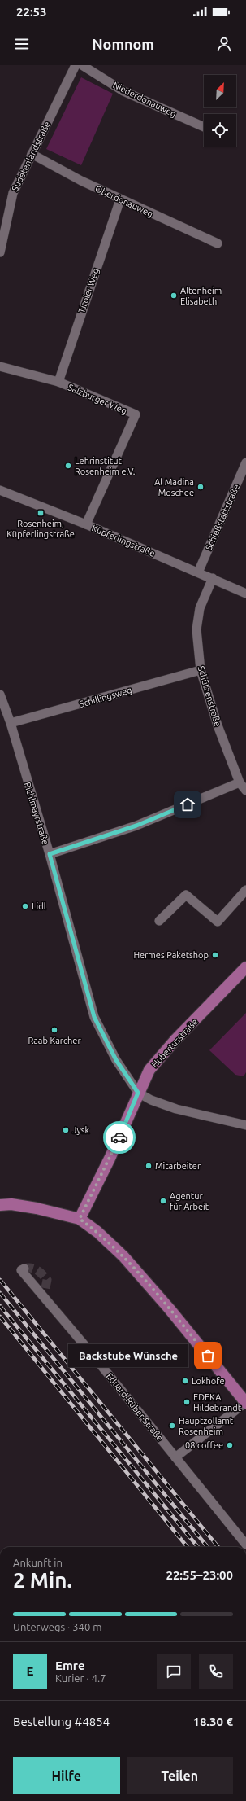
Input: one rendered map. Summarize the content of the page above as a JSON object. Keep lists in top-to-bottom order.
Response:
{
  "streets": {
    "main road": ["Hubertusstraße"],
    "street": [
      "Niederdonauweg",
      "Sudetenlandstraße",
      "Oberdonauweg",
      "Tiroler Weg",
      "Salzburger Weg",
      "Schießstattstraße",
      "Küpferlingstraße",
      "Schützenstraße",
      "Schillingsweg",
      "Pichlmayrstraße",
      "Eduard-Rüber-Straße"
    ]
  },
  "crossings": [
    ["Sudetenlandstraße", "Oberdonauweg"],
    ["Oberdonauweg", "Tiroler Weg"],
    ["Tiroler Weg", "Salzburger Weg"],
    ["Salzburger Weg", "Küpferlingstraße"],
    ["Schießstattstraße", "Küpferlingstraße"],
    ["Küpferlingstraße", "Schützenstraße"],
    ["Schützenstraße", "Schillingsweg"],
    ["Schillingsweg", "Pichlmayrstraße"],
    ["Pichlmayrstraße", "Hubertusstraße"]
  ],
  "places": {
    "other": [
      "Altenheim Elisabeth",
      "Lehrinstitut Rosenheim e.V.",
      "Al Madina Moschee",
      "Lidl",
      "Hermes Paketshop",
      "Raab Karcher",
      "Jysk",
      "Mitarbeiter",
      "Agentur für Arbeit",
      "Backstube Wünsche",
      "Lokhöfe",
      "EDEKA Hildebrandt",
      "Hauptzollamt Rosenheim",
      "08 coffee"
    ],
    "transit": ["Rosenheim, Küpferlingstraße"]
  },
  "north": "top right",
  "page": {
    "status": "22:53",
    "header": "Nomnom",
    "bubble": "Backstube Wünsche",
    "heading": ["2 Min.", "Ankunft in", "22:55–23:00"],
    "panel": [
      "Emre",
      "Kurier · 4.7",
      "Bestellung #4854",
      "18.30 €"
    ],
    "bar": "Unterwegs · 340 m",
    "round": "E",
    "buttons": ["Hilfe", "Teilen"]
  }
}
